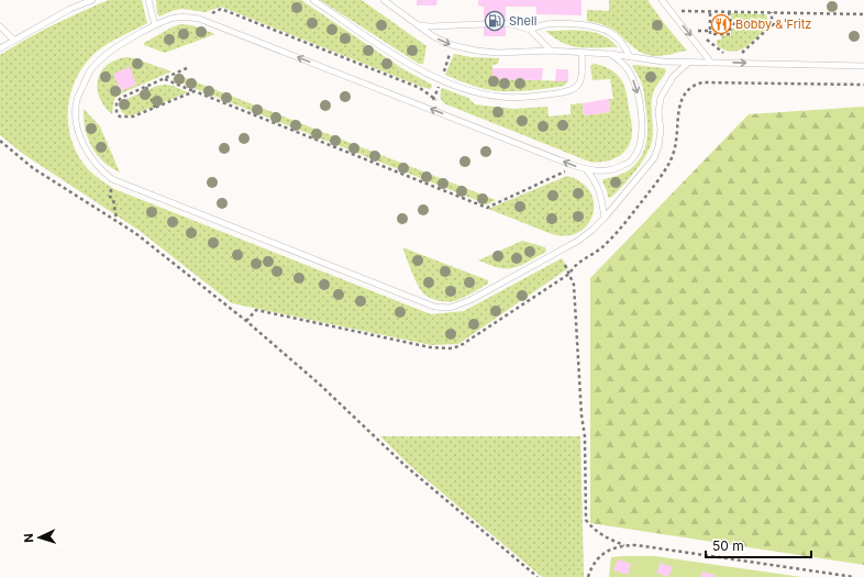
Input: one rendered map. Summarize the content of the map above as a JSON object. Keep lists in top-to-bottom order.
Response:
{
  "places": {
    "fuel station": ["Shell"],
    "restaurant": ["Bobby & Fritz"]
  },
  "scale_bar": "50 m",
  "north": "left"
}
